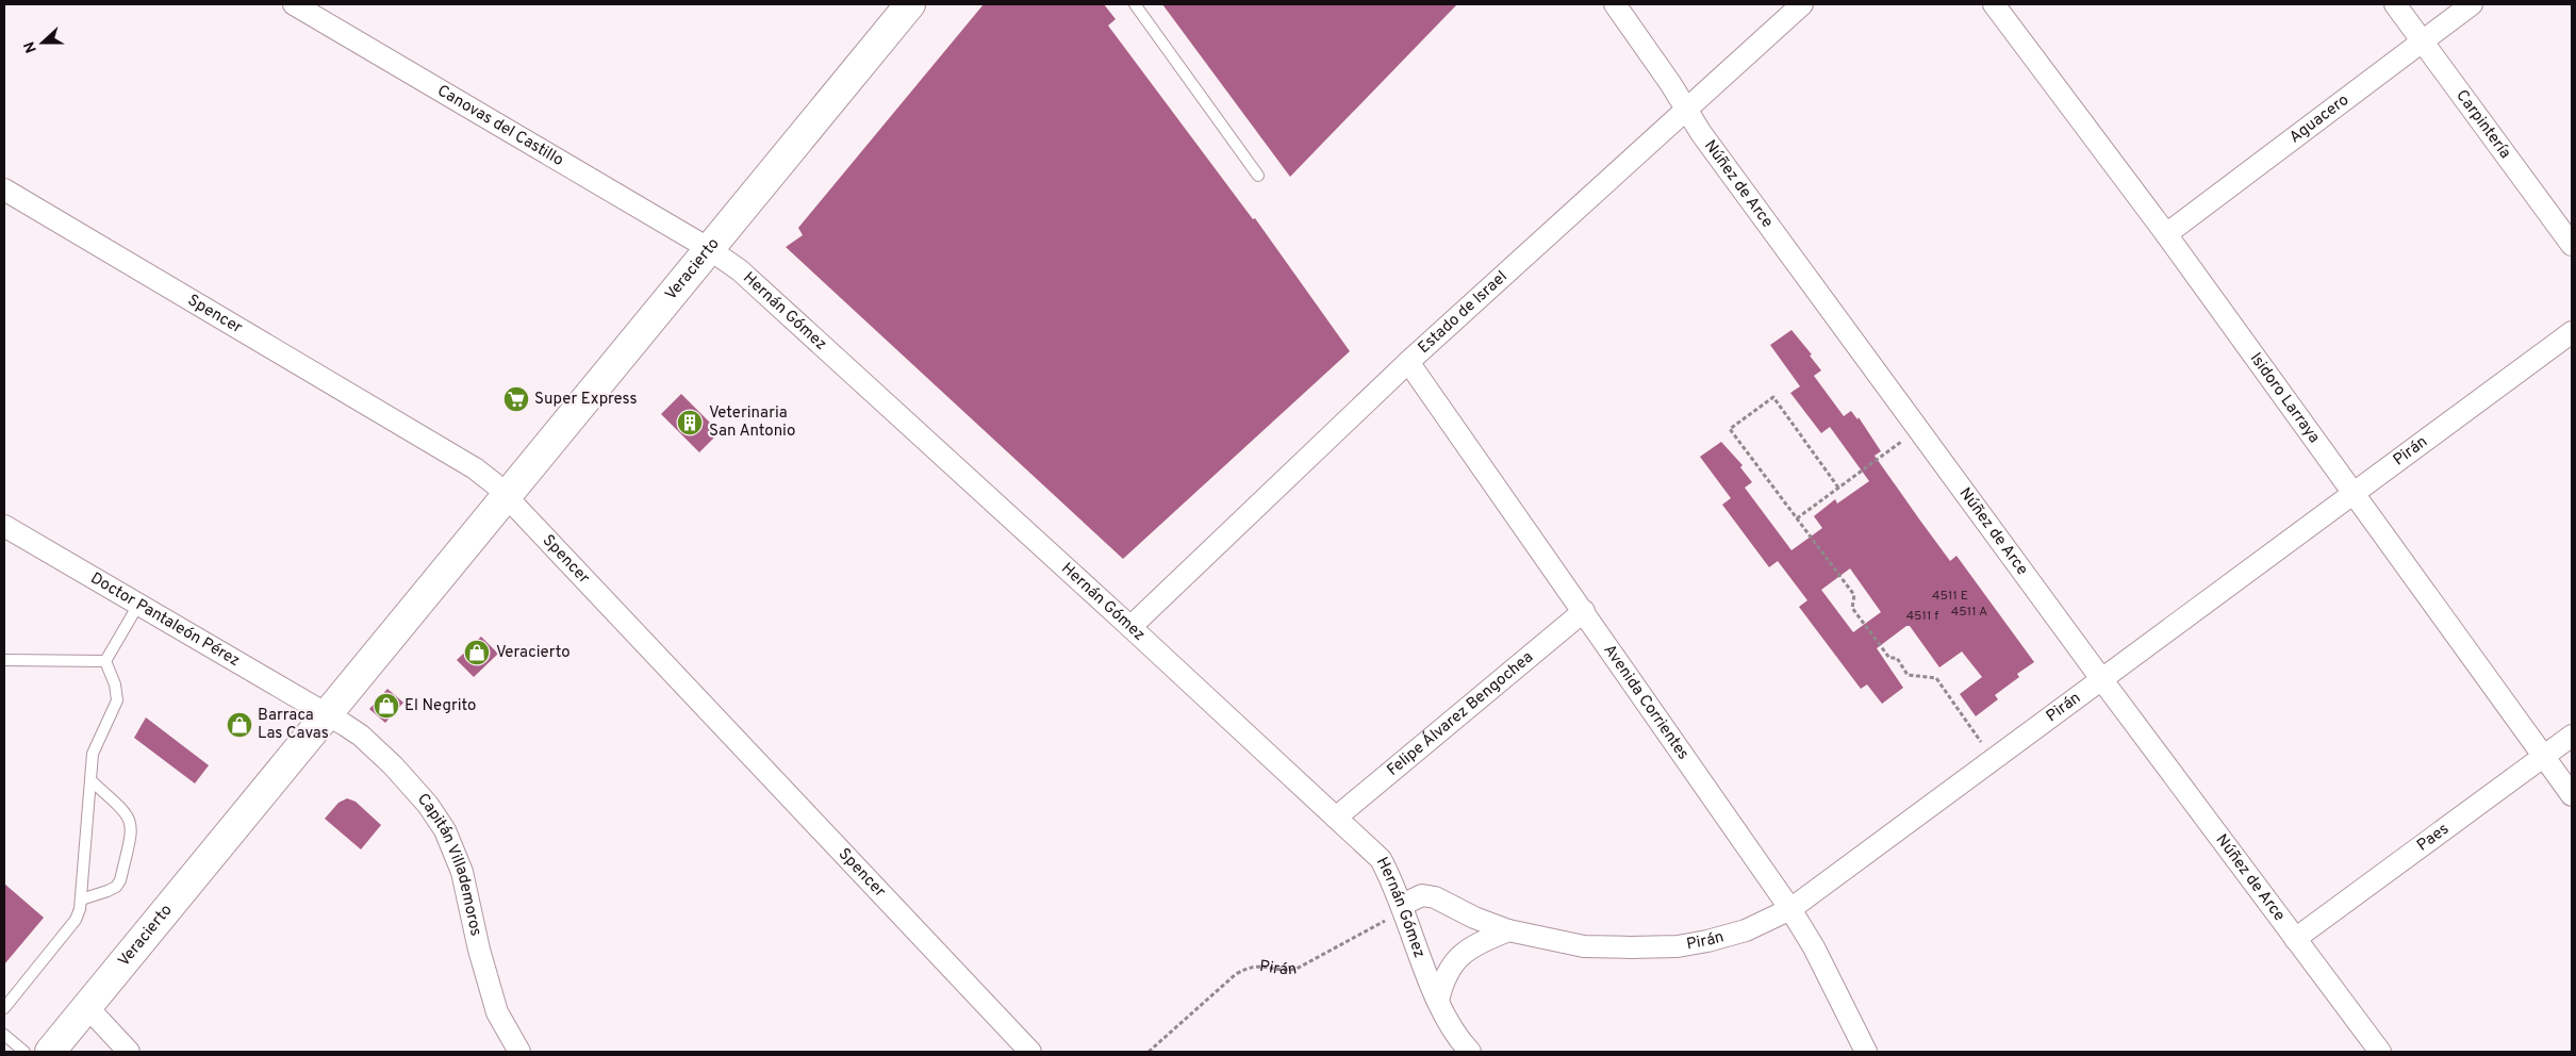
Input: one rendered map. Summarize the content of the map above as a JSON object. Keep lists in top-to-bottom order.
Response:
{
  "streets": {
    "street": [
      "Aguacero",
      "Carpintería",
      "Canovas del Castillo",
      "Núñez de Arce",
      "Veracierto",
      "Hernán Gómez",
      "Estado de Israel",
      "Spencer",
      "Isidoro Larraya",
      "Pirán",
      "Doctor Pantaleón Pérez",
      "Avenida Corrientes",
      "Felipe Álvarez Bengochea",
      "Paes",
      "Capitán Villademoros"
    ]
  },
  "crossings": [
    ["Aguacero", "Carpintería"],
    ["Aguacero", "Isidoro Larraya"],
    ["Canovas del Castillo", "Veracierto"],
    ["Canovas del Castillo", "Hernán Gómez"],
    ["Núñez de Arce", "Estado de Israel"],
    ["Núñez de Arce", "Pirán"],
    ["Núñez de Arce", "Paes"],
    ["Veracierto", "Hernán Gómez"],
    ["Veracierto", "Spencer"],
    ["Veracierto", "Doctor Pantaleón Pérez"],
    ["Veracierto", "Capitán Villademoros"],
    ["Hernán Gómez", "Estado de Israel"],
    ["Hernán Gómez", "Pirán"],
    ["Hernán Gómez", "Felipe Álvarez Bengochea"],
    ["Estado de Israel", "Avenida Corrientes"],
    ["Isidoro Larraya", "Pirán"],
    ["Isidoro Larraya", "Paes"],
    ["Pirán", "Avenida Corrientes"],
    ["Doctor Pantaleón Pérez", "Capitán Villademoros"],
    ["Avenida Corrientes", "Felipe Álvarez Bengochea"]
  ],
  "places": {
    "supermarket": ["Super Express"],
    "building": ["Veterinaria San Antonio"],
    "shop": ["Veracierto", "El Negrito", "Barraca Las Cavas"]
  },
  "house_numbers": ["4511 E", "4511 A", "4511 f"],
  "north": "left"
}
